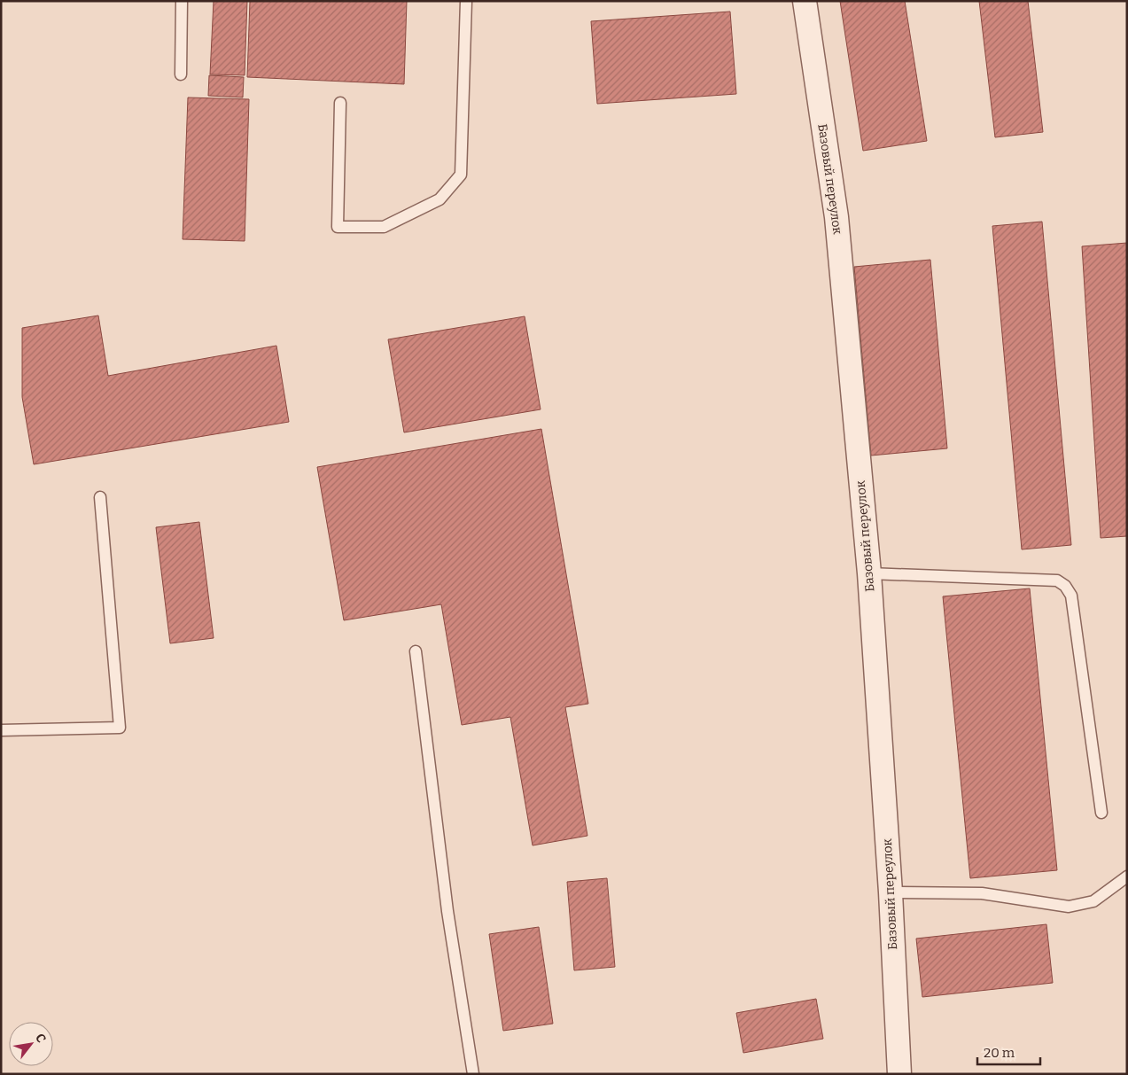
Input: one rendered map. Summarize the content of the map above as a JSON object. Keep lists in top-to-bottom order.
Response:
{
  "streets": {
    "street": ["Базовый переулок"]
  },
  "scale_bar": "20 m",
  "north": "top right"
}
